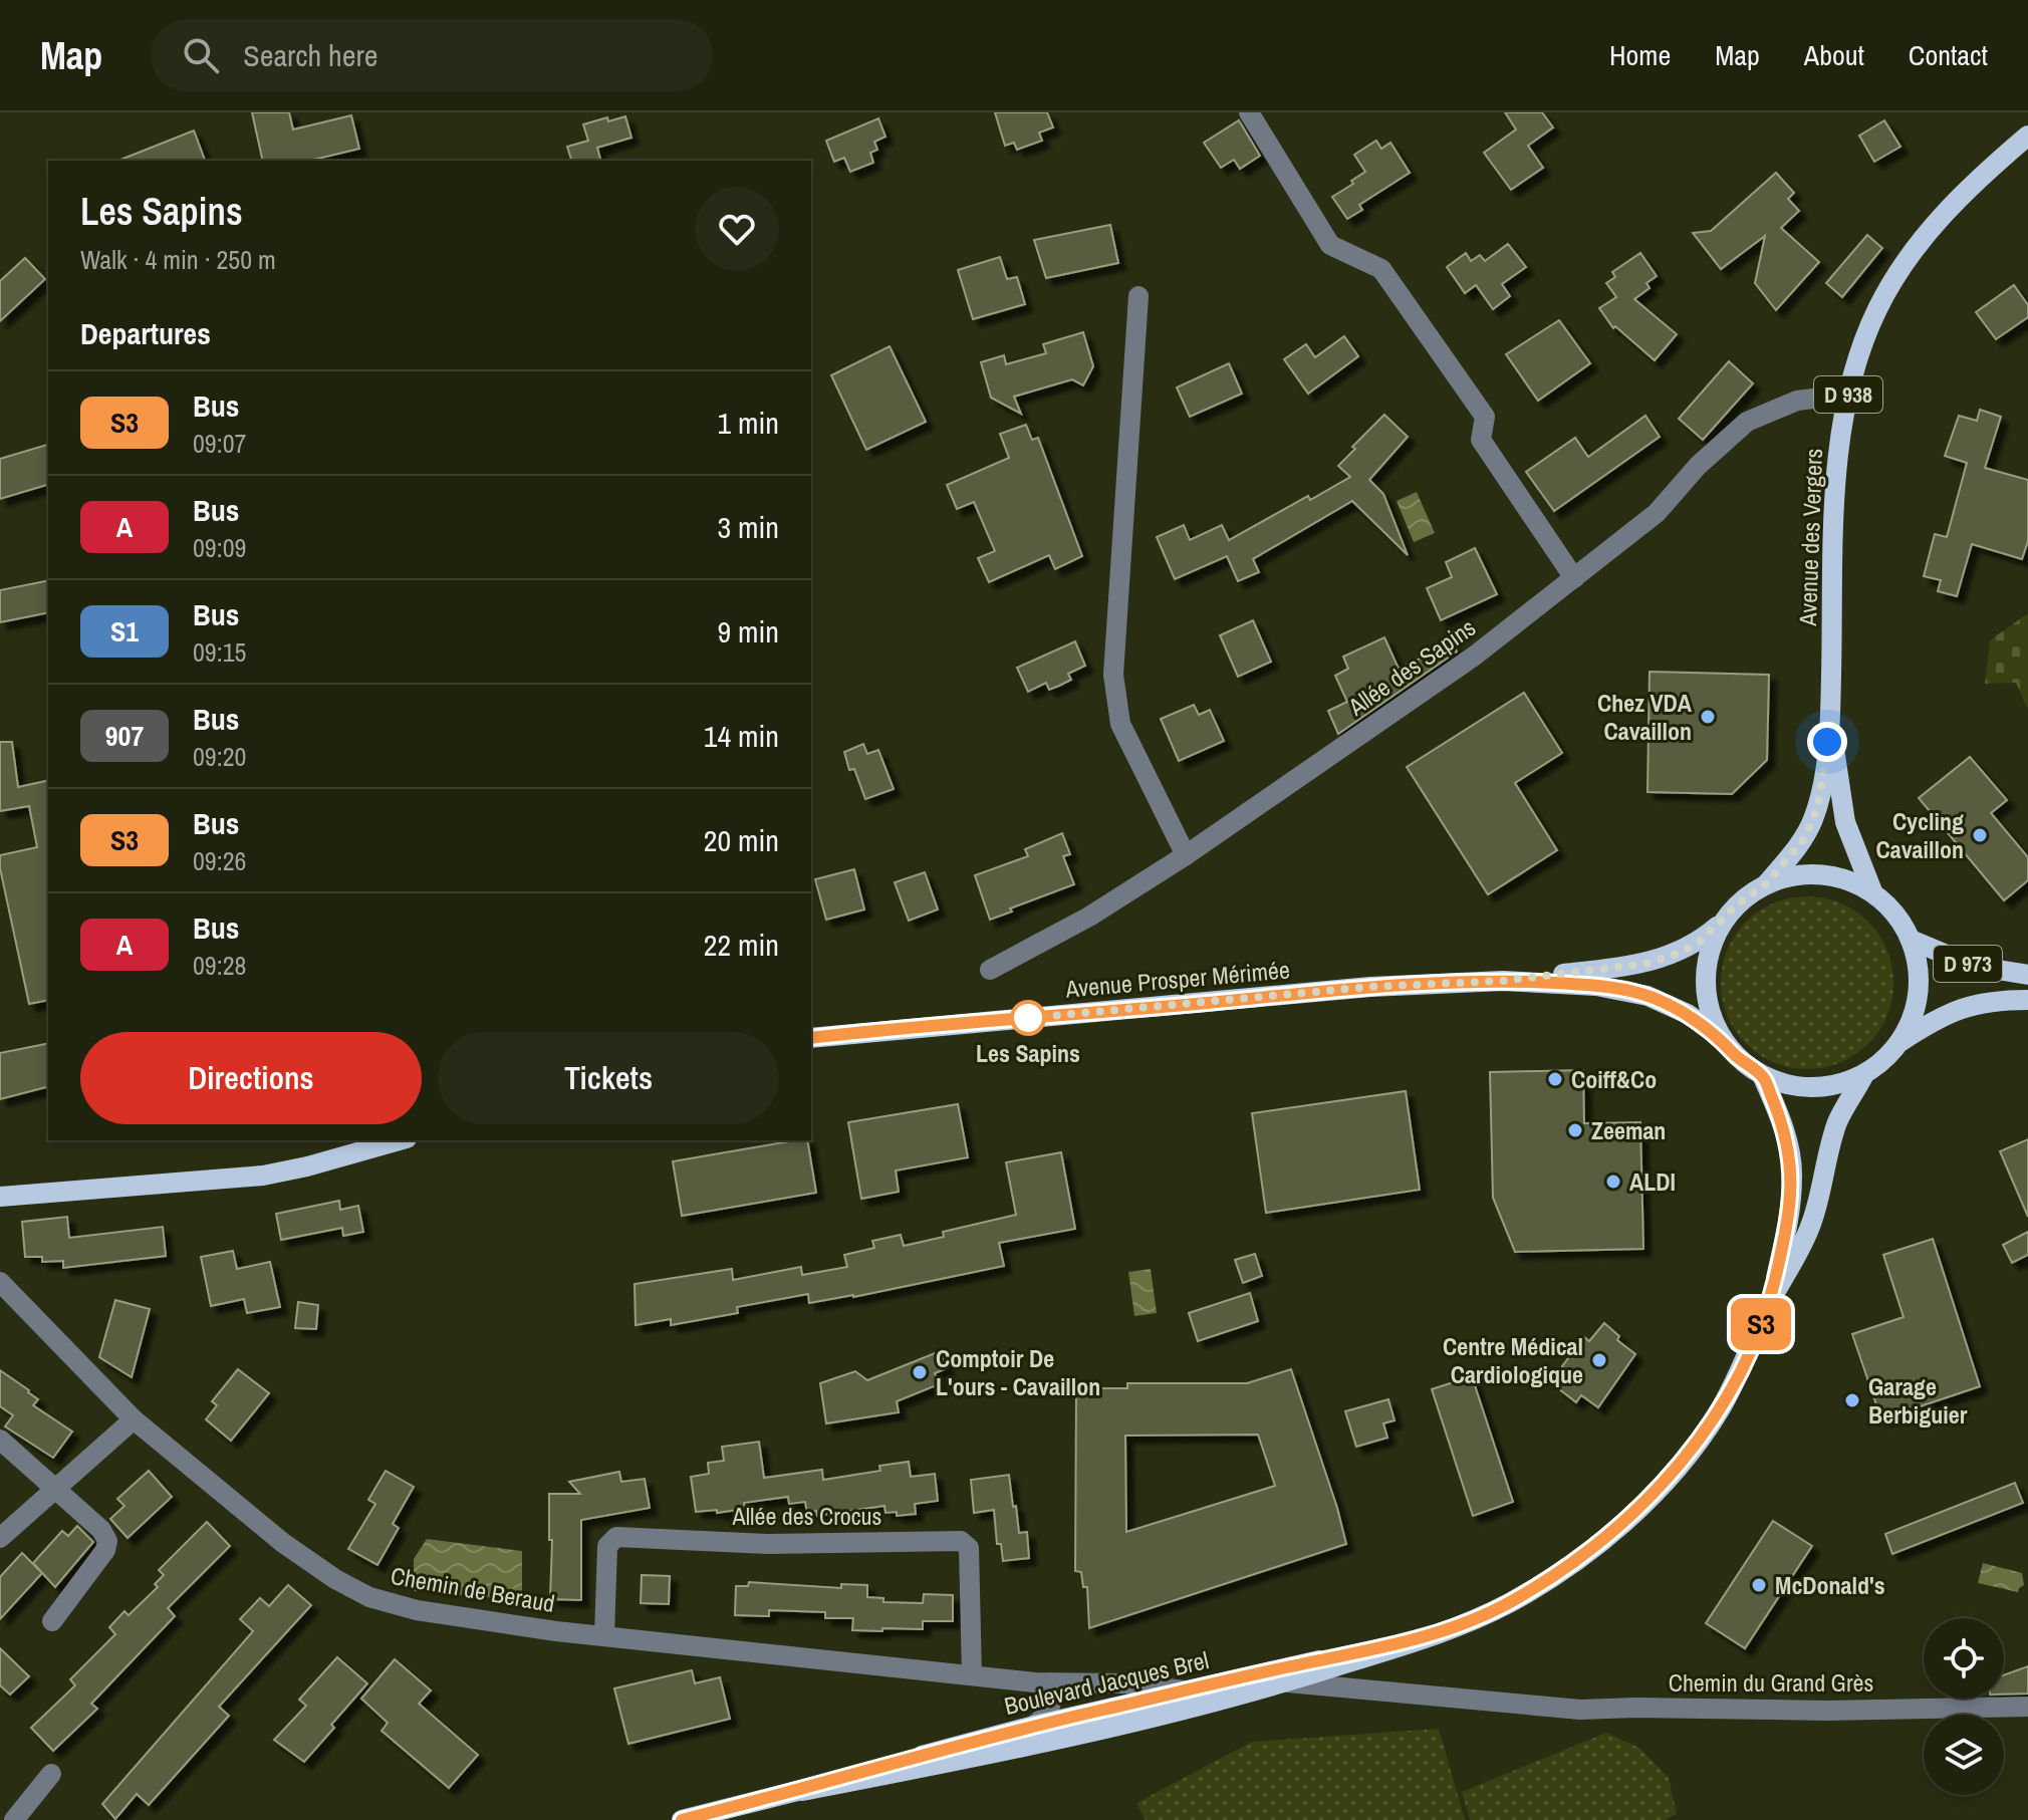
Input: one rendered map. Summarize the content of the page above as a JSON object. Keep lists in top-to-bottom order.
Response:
{
  "streets": {
    "main road": [
      "D 938",
      "Avenue des Vergers",
      "D 973",
      "Avenue Prosper Mérimée",
      "Boulevard Jacques Brel"
    ],
    "street": [
      "Allée des Sapins",
      "Allée des Crocus",
      "Chemin de Beraud",
      "Chemin du Grand Grès"
    ]
  },
  "crossings": [
    ["D 938", "Avenue des Vergers"],
    ["D 938", "D 973"],
    ["D 938", "Avenue Prosper Mérimée"],
    ["D 938", "Boulevard Jacques Brel"],
    ["Avenue des Vergers", "Allée des Sapins"],
    ["Avenue des Vergers", "D 973"],
    ["Avenue des Vergers", "Avenue Prosper Mérimée"],
    ["Avenue des Vergers", "Boulevard Jacques Brel"],
    ["D 973", "Avenue Prosper Mérimée"],
    ["D 973", "Boulevard Jacques Brel"],
    ["Avenue Prosper Mérimée", "Boulevard Jacques Brel"],
    ["Allée des Crocus", "Chemin de Beraud"],
    ["Chemin de Beraud", "Boulevard Jacques Brel"],
    ["Boulevard Jacques Brel", "Chemin du Grand Grès"]
  ],
  "places": [
    "Chez VDA Cavaillon",
    "Cycling Cavaillon",
    "Les Sapins",
    "Coiff&Co",
    "Zeeman",
    "ALDI",
    "Centre Médical Cardiologique",
    "Comptoir De L'ours - Cavaillon",
    "Garage Berbiguier",
    "McDonald's"
  ],
  "lines": ["bus line S3"],
  "page": {
    "header": "Map",
    "search": "Search here",
    "nav": [
      "Home",
      "Map",
      "About",
      "Contact"
    ],
    "on_map": "S3",
    "heading": [
      ["Les Sapins", "Walk · 4 min · 250 m"],
      "Departures"
    ],
    "list": [
      {
        "mark": "S3",
        "name": "Bus",
        "note": "09:07",
        "value": "1 min"
      },
      {
        "mark": "A",
        "name": "Bus",
        "note": "09:09",
        "value": "3 min"
      },
      {
        "mark": "S1",
        "name": "Bus",
        "note": "09:15",
        "value": "9 min"
      },
      {
        "mark": "907",
        "name": "Bus",
        "note": "09:20",
        "value": "14 min"
      },
      {
        "mark": "S3",
        "name": "Bus",
        "note": "09:26",
        "value": "20 min"
      },
      {
        "mark": "A",
        "name": "Bus",
        "note": "09:28",
        "value": "22 min"
      }
    ],
    "buttons": ["Directions", "Tickets"]
  }
}
